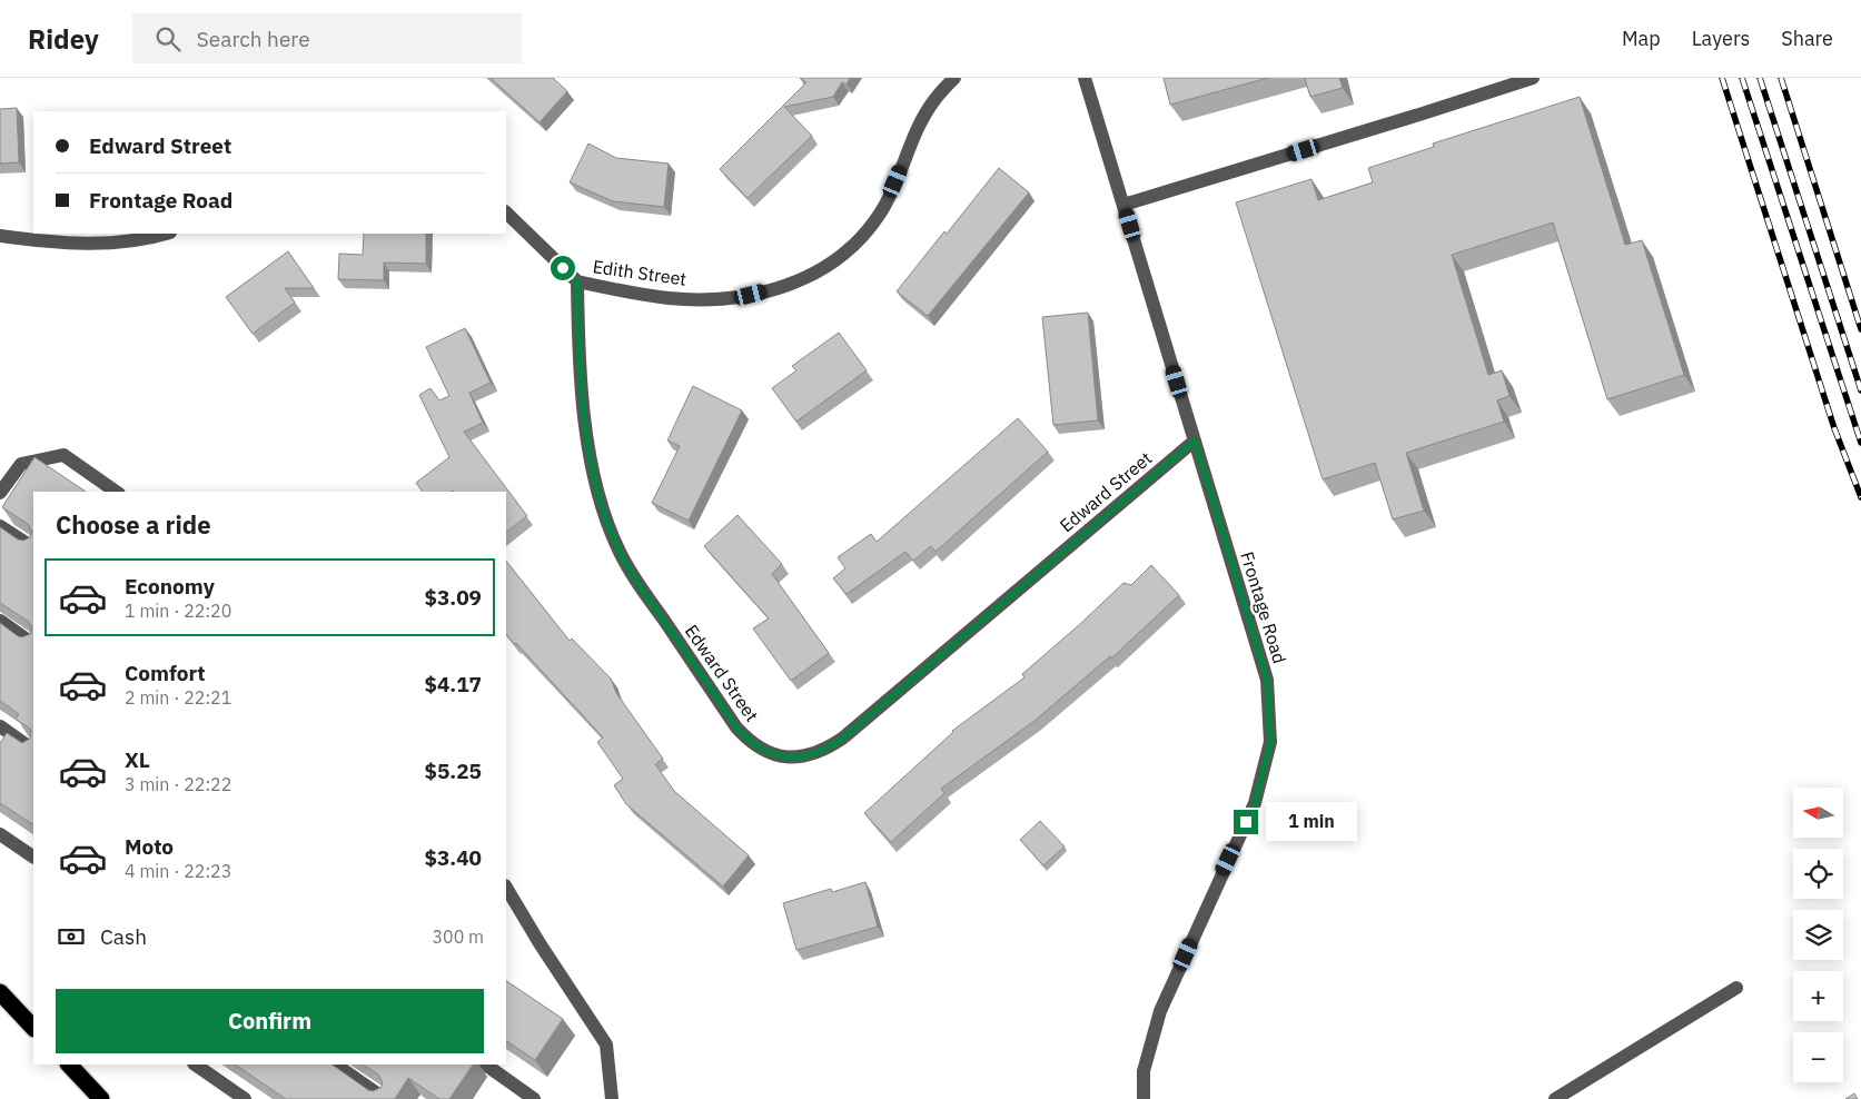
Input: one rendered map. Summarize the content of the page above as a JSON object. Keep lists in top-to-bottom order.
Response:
{
  "streets": {
    "street": ["Edith Street", "Edward Street", "Frontage Road"]
  },
  "crossings": [
    ["Edith Street", "Edward Street"],
    ["Edward Street", "Frontage Road"]
  ],
  "north": "left",
  "page": {
    "header": "Ridey",
    "search": "Search here",
    "nav": ["Map", "Layers", "Share"],
    "banner": ["Edward Street", "Frontage Road"],
    "heading": "Choose a ride",
    "list": [
      {
        "name": "Economy",
        "note": "1 min · 22:20",
        "value": "$3.09"
      },
      {
        "name": "Comfort",
        "note": "2 min · 22:21",
        "value": "$4.17"
      },
      {
        "name": "XL",
        "note": "3 min · 22:22",
        "value": "$5.25"
      },
      {
        "name": "Moto",
        "note": "4 min · 22:23",
        "value": "$3.40"
      }
    ],
    "map_buttons": ["+", "−"],
    "bubble": "1 min",
    "pay": ["Cash", "300 m"],
    "buttons": "Confirm"
  }
}
